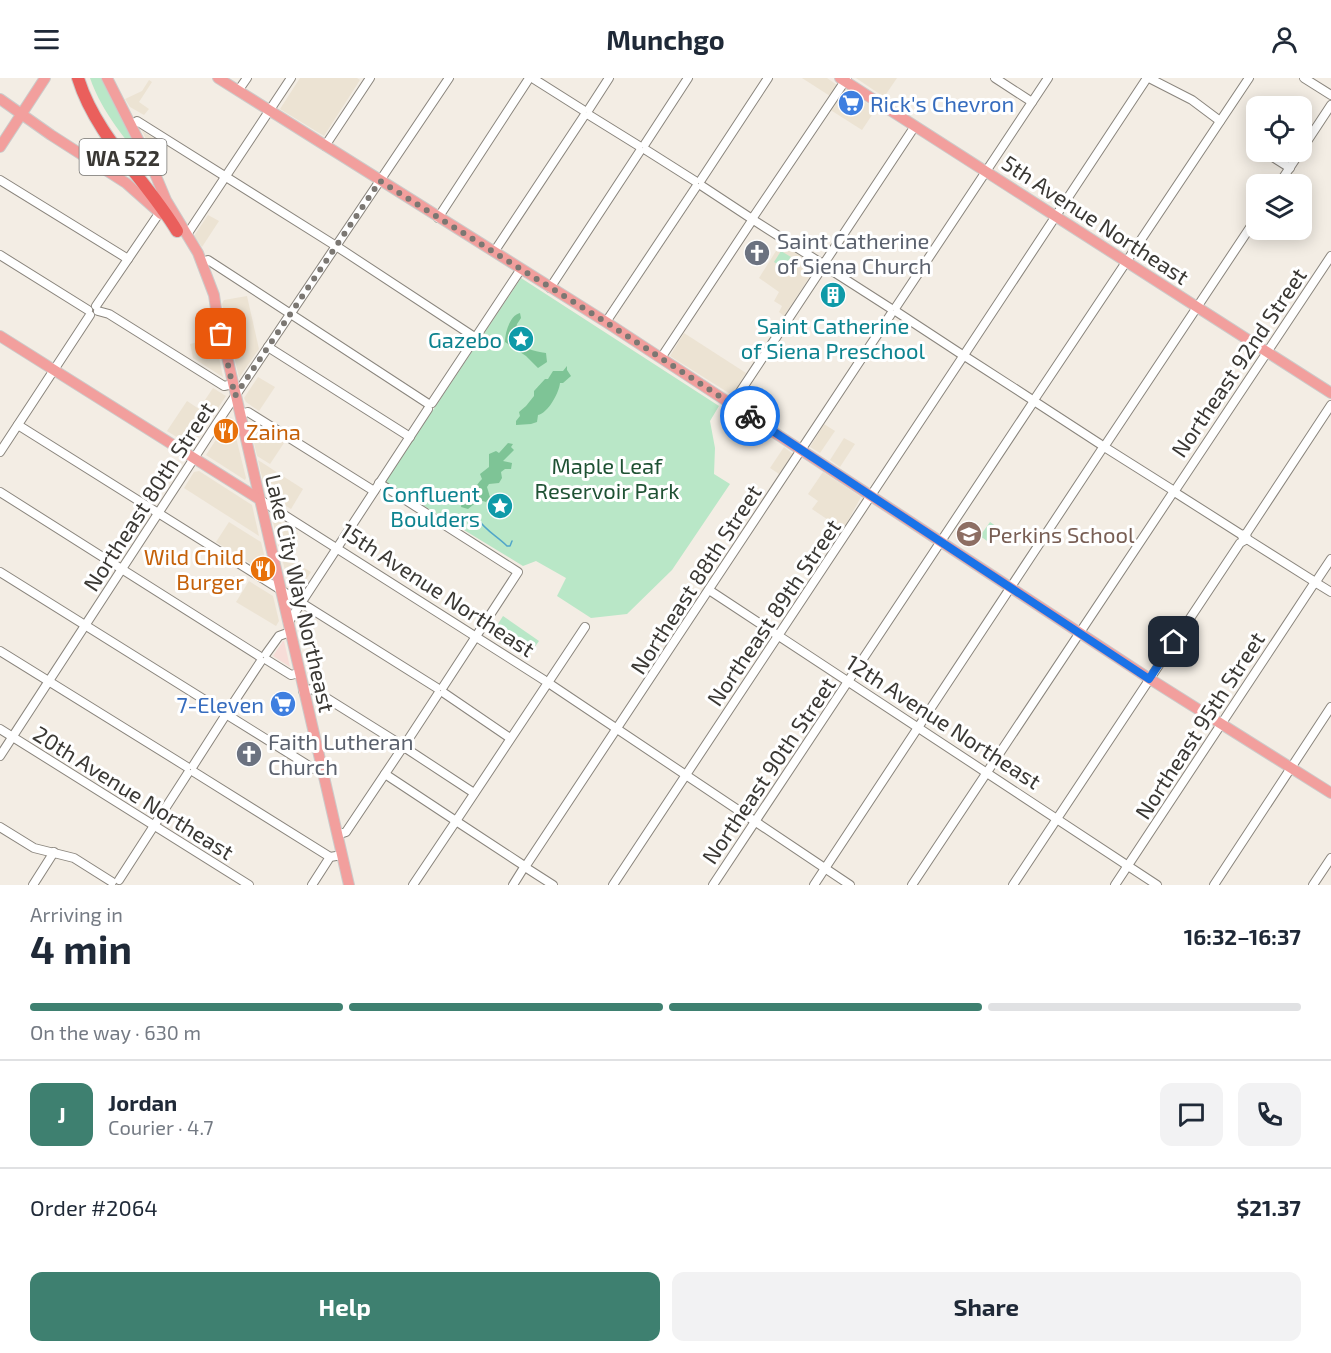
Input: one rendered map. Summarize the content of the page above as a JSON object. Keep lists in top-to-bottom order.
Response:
{
  "streets": {
    "highway": ["WA 522"],
    "main road": ["5th Avenue Northeast", "15th Avenue Northeast", "Lake City Way Northeast"],
    "street": [
      "Northeast 92nd Street",
      "Northeast 80th Street",
      "Northeast 88th Street",
      "Northeast 89th Street",
      "12th Avenue Northeast",
      "Northeast 95th Street",
      "Northeast 90th Street",
      "20th Avenue Northeast"
    ]
  },
  "crossings": [
    ["WA 522", "Lake City Way Northeast"],
    ["5th Avenue Northeast", "Northeast 92nd Street"],
    ["5th Avenue Northeast", "Northeast 88th Street"],
    ["5th Avenue Northeast", "Northeast 89th Street"],
    ["5th Avenue Northeast", "Northeast 90th Street"],
    ["Northeast 92nd Street", "12th Avenue Northeast"],
    ["Northeast 80th Street", "15th Avenue Northeast"],
    ["Northeast 80th Street", "Lake City Way Northeast"],
    ["Northeast 80th Street", "20th Avenue Northeast"],
    ["Northeast 88th Street", "15th Avenue Northeast"],
    ["Northeast 88th Street", "12th Avenue Northeast"],
    ["15th Avenue Northeast", "Lake City Way Northeast"],
    ["15th Avenue Northeast", "Northeast 89th Street"],
    ["15th Avenue Northeast", "Northeast 90th Street"],
    ["Northeast 89th Street", "12th Avenue Northeast"],
    ["12th Avenue Northeast", "Northeast 95th Street"],
    ["12th Avenue Northeast", "Northeast 90th Street"]
  ],
  "parks": ["Maple Leaf Reservoir Park"],
  "places": {
    "supermarket": ["Rick's Chevron", "7-Eleven"],
    "church": ["Saint Catherine of Siena Church", "Faith Lutheran Church"],
    "building": ["Saint Catherine of Siena Preschool"],
    "place": ["Gazebo", "Confluent Boulders"],
    "restaurant": ["Zaina", "Wild Child Burger"],
    "school or university": ["Perkins School"]
  },
  "page": {
    "header": "Munchgo",
    "heading": ["4 min", "Arriving in", "16:32–16:37"],
    "panel": [
      "Jordan",
      "Courier · 4.7",
      "Order #2064",
      "$21.37"
    ],
    "bar": "On the way · 630 m",
    "round": "J",
    "buttons": ["Help", "Share"]
  }
}
